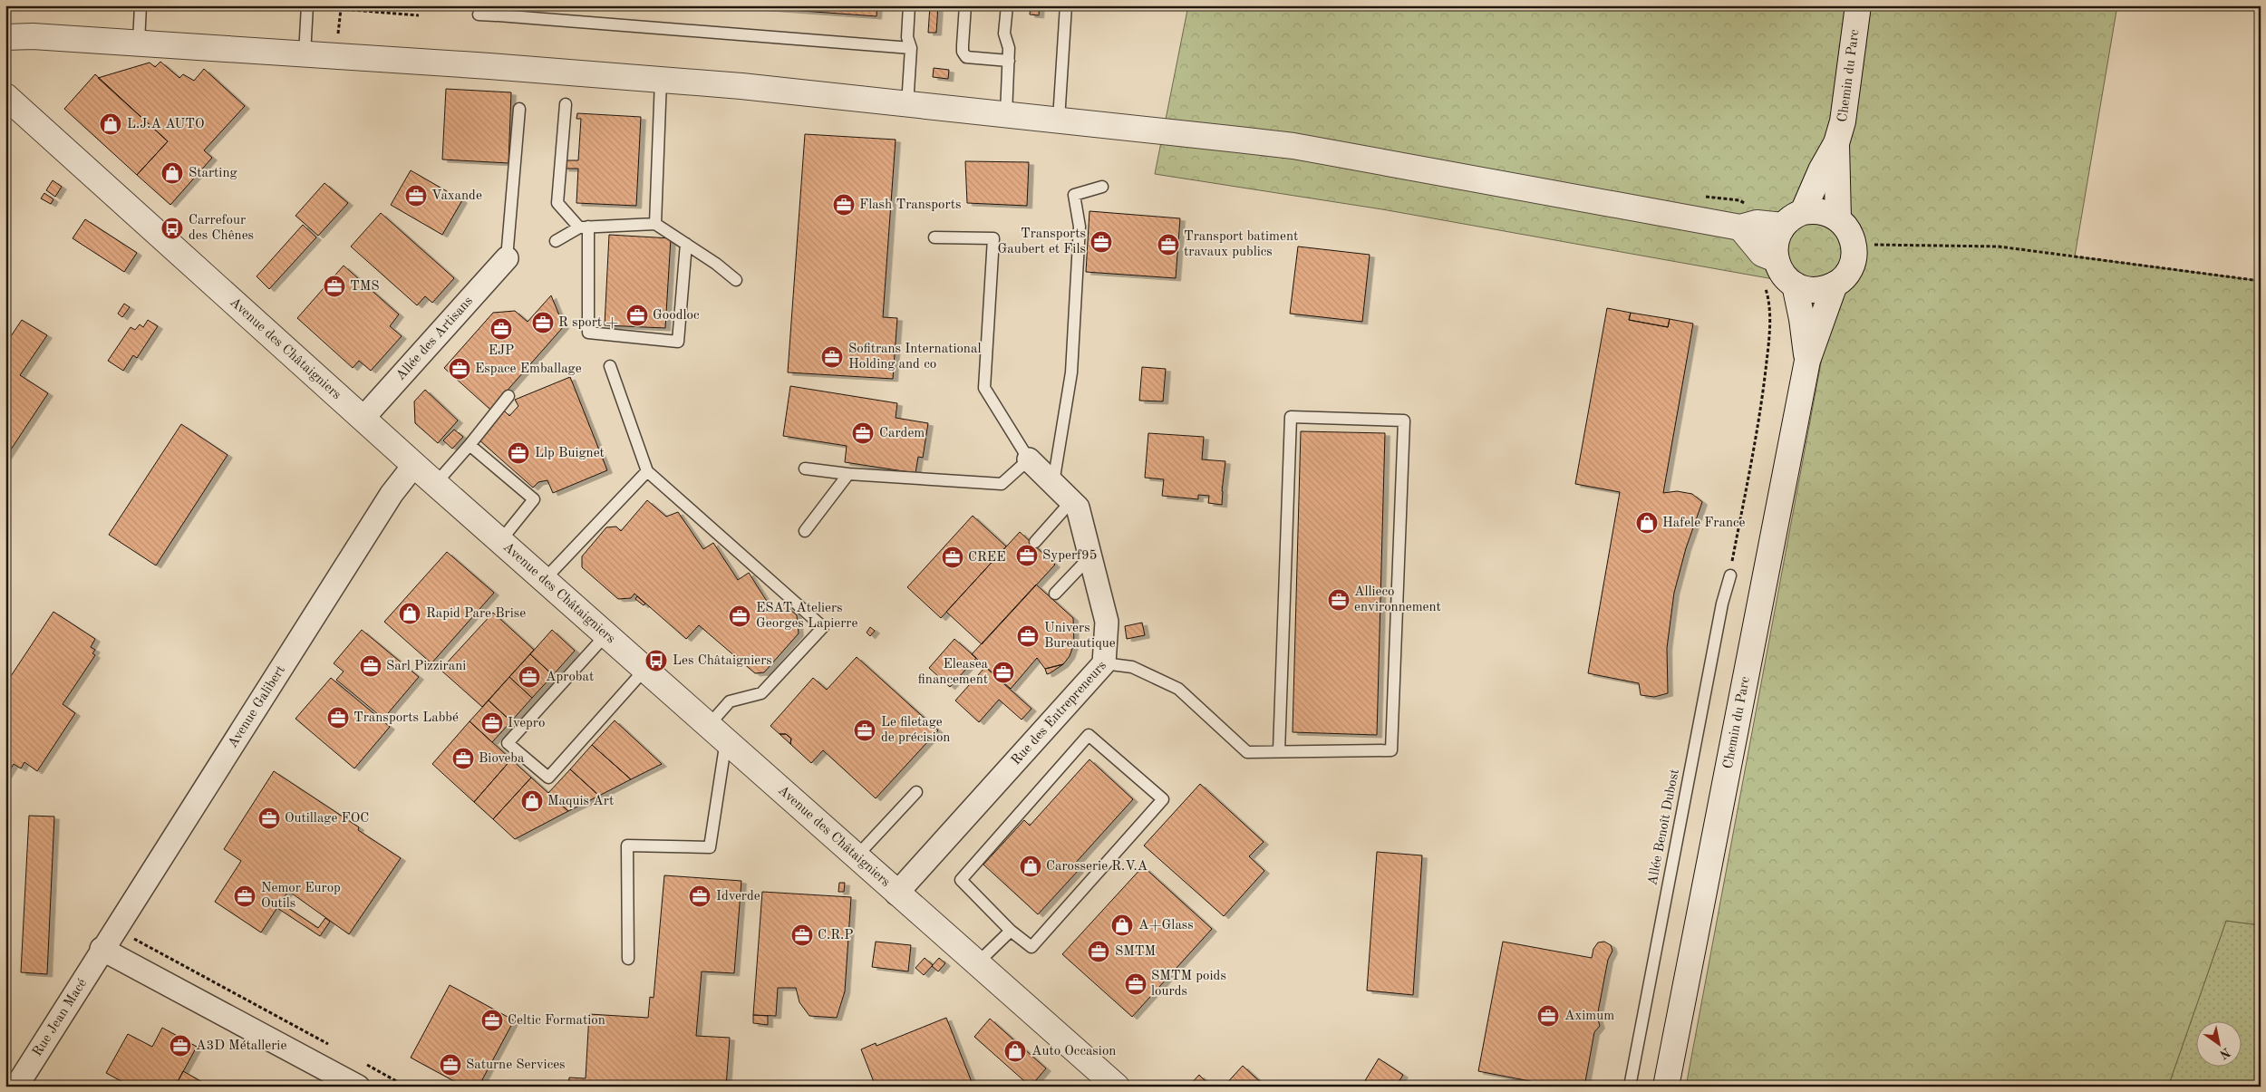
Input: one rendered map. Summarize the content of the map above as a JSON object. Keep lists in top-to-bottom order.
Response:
{
  "streets": {
    "street": [
      "Chemin du Parc",
      "Allée des Artisans",
      "Avenue des Châtaigniers",
      "Avenue Galibert",
      "Rue des Entrepreneurs",
      "Rue Jean Macé"
    ],
    "lane": ["Allée Benoît Dubost"]
  },
  "crossings": [
    ["Allée des Artisans", "Avenue des Châtaigniers"],
    ["Avenue des Châtaigniers", "Avenue Galibert"],
    ["Avenue des Châtaigniers", "Rue des Entrepreneurs"],
    ["Avenue Galibert", "Rue Jean Macé"]
  ],
  "places": {
    "shop": [
      "L.J.A AUTO",
      "Starting",
      "Hafele France",
      "Rapid Pare Brise",
      "Maquis Art",
      "Carosserie R.V.A",
      "A+Glass",
      "Auto Occasion"
    ],
    "office": [
      "Vaxande",
      "Flash Transports",
      "Transports Gaubert et Fils",
      "Transport batiment travaux publics",
      "TMS",
      "Goodloc",
      "R sport +",
      "EJP",
      "Sofitrans International Holding and co",
      "Espace Emballage",
      "Cardem",
      "Llp Buignet",
      "Syperf95",
      "CREE",
      "Allieco environnement",
      "ESAT Ateliers Georges Lapierre",
      "Univers Bureautique",
      "Sarl Pizzirani",
      "Eleasea financement",
      "Aprobat",
      "Transports Labbé",
      "Ivepro",
      "Le filetage de précision",
      "Bioveba",
      "Outillage FOC",
      "Nemor Europ Outils",
      "Idverde",
      "C.R.P",
      "SMTM",
      "SMTM poids lourds",
      "Aximum",
      "Celtic Formation",
      "A3D Métallerie",
      "Saturne Services"
    ],
    "bus stop": ["Carrefour des Chênes", "Les Châtaigniers"]
  },
  "north": "bottom right"
}
